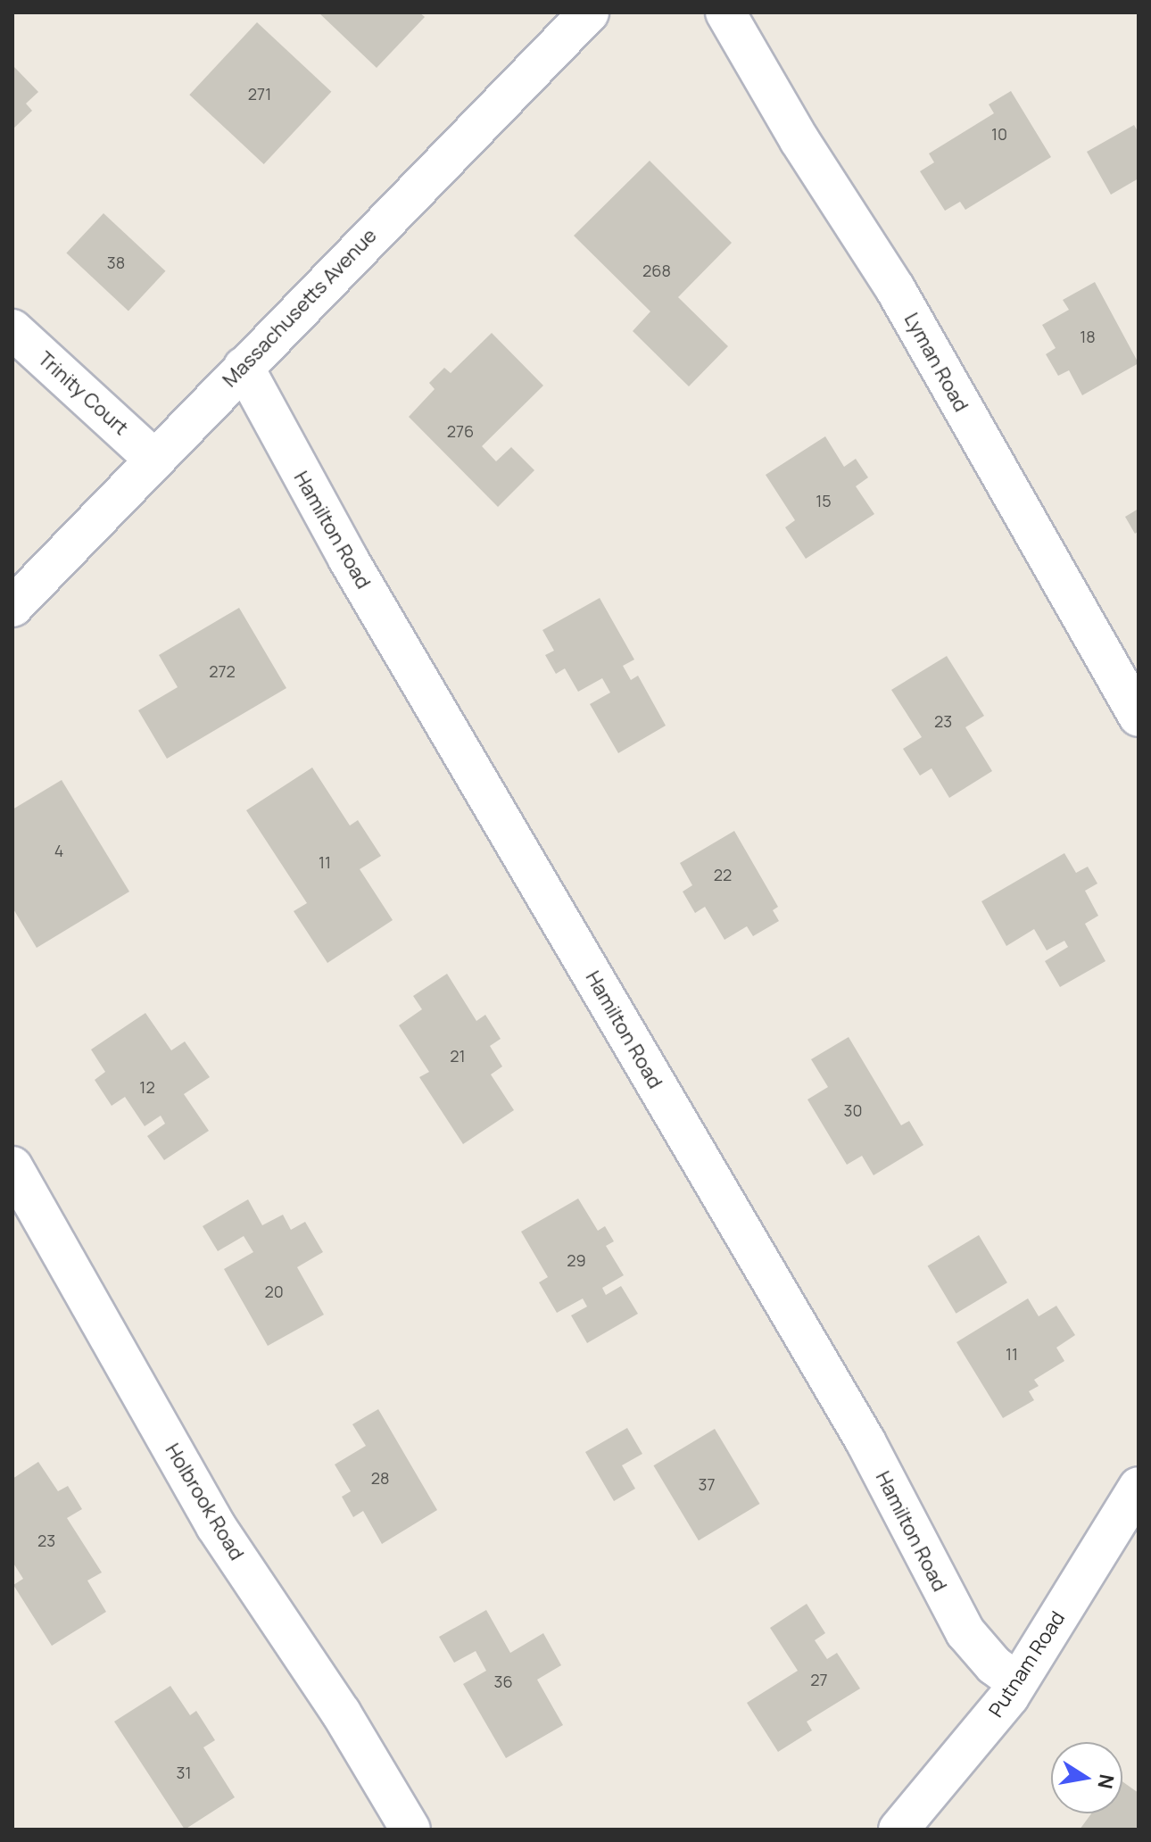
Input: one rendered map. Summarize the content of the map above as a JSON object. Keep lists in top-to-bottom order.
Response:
{
  "streets": {
    "street": [
      "Massachusetts Avenue",
      "Lyman Road",
      "Trinity Court",
      "Hamilton Road",
      "Holbrook Road",
      "Putnam Road"
    ]
  },
  "crossings": [
    ["Massachusetts Avenue", "Trinity Court"],
    ["Massachusetts Avenue", "Hamilton Road"],
    ["Hamilton Road", "Putnam Road"]
  ],
  "house_numbers": [
    "271",
    "10",
    "38",
    "268",
    "18",
    "276",
    "15",
    "272",
    "23",
    "4",
    "11",
    "22",
    "21",
    "12",
    "30",
    "29",
    "20",
    "11",
    "28",
    "37",
    "23",
    "27",
    "36",
    "31"
  ],
  "north": "right"
}
